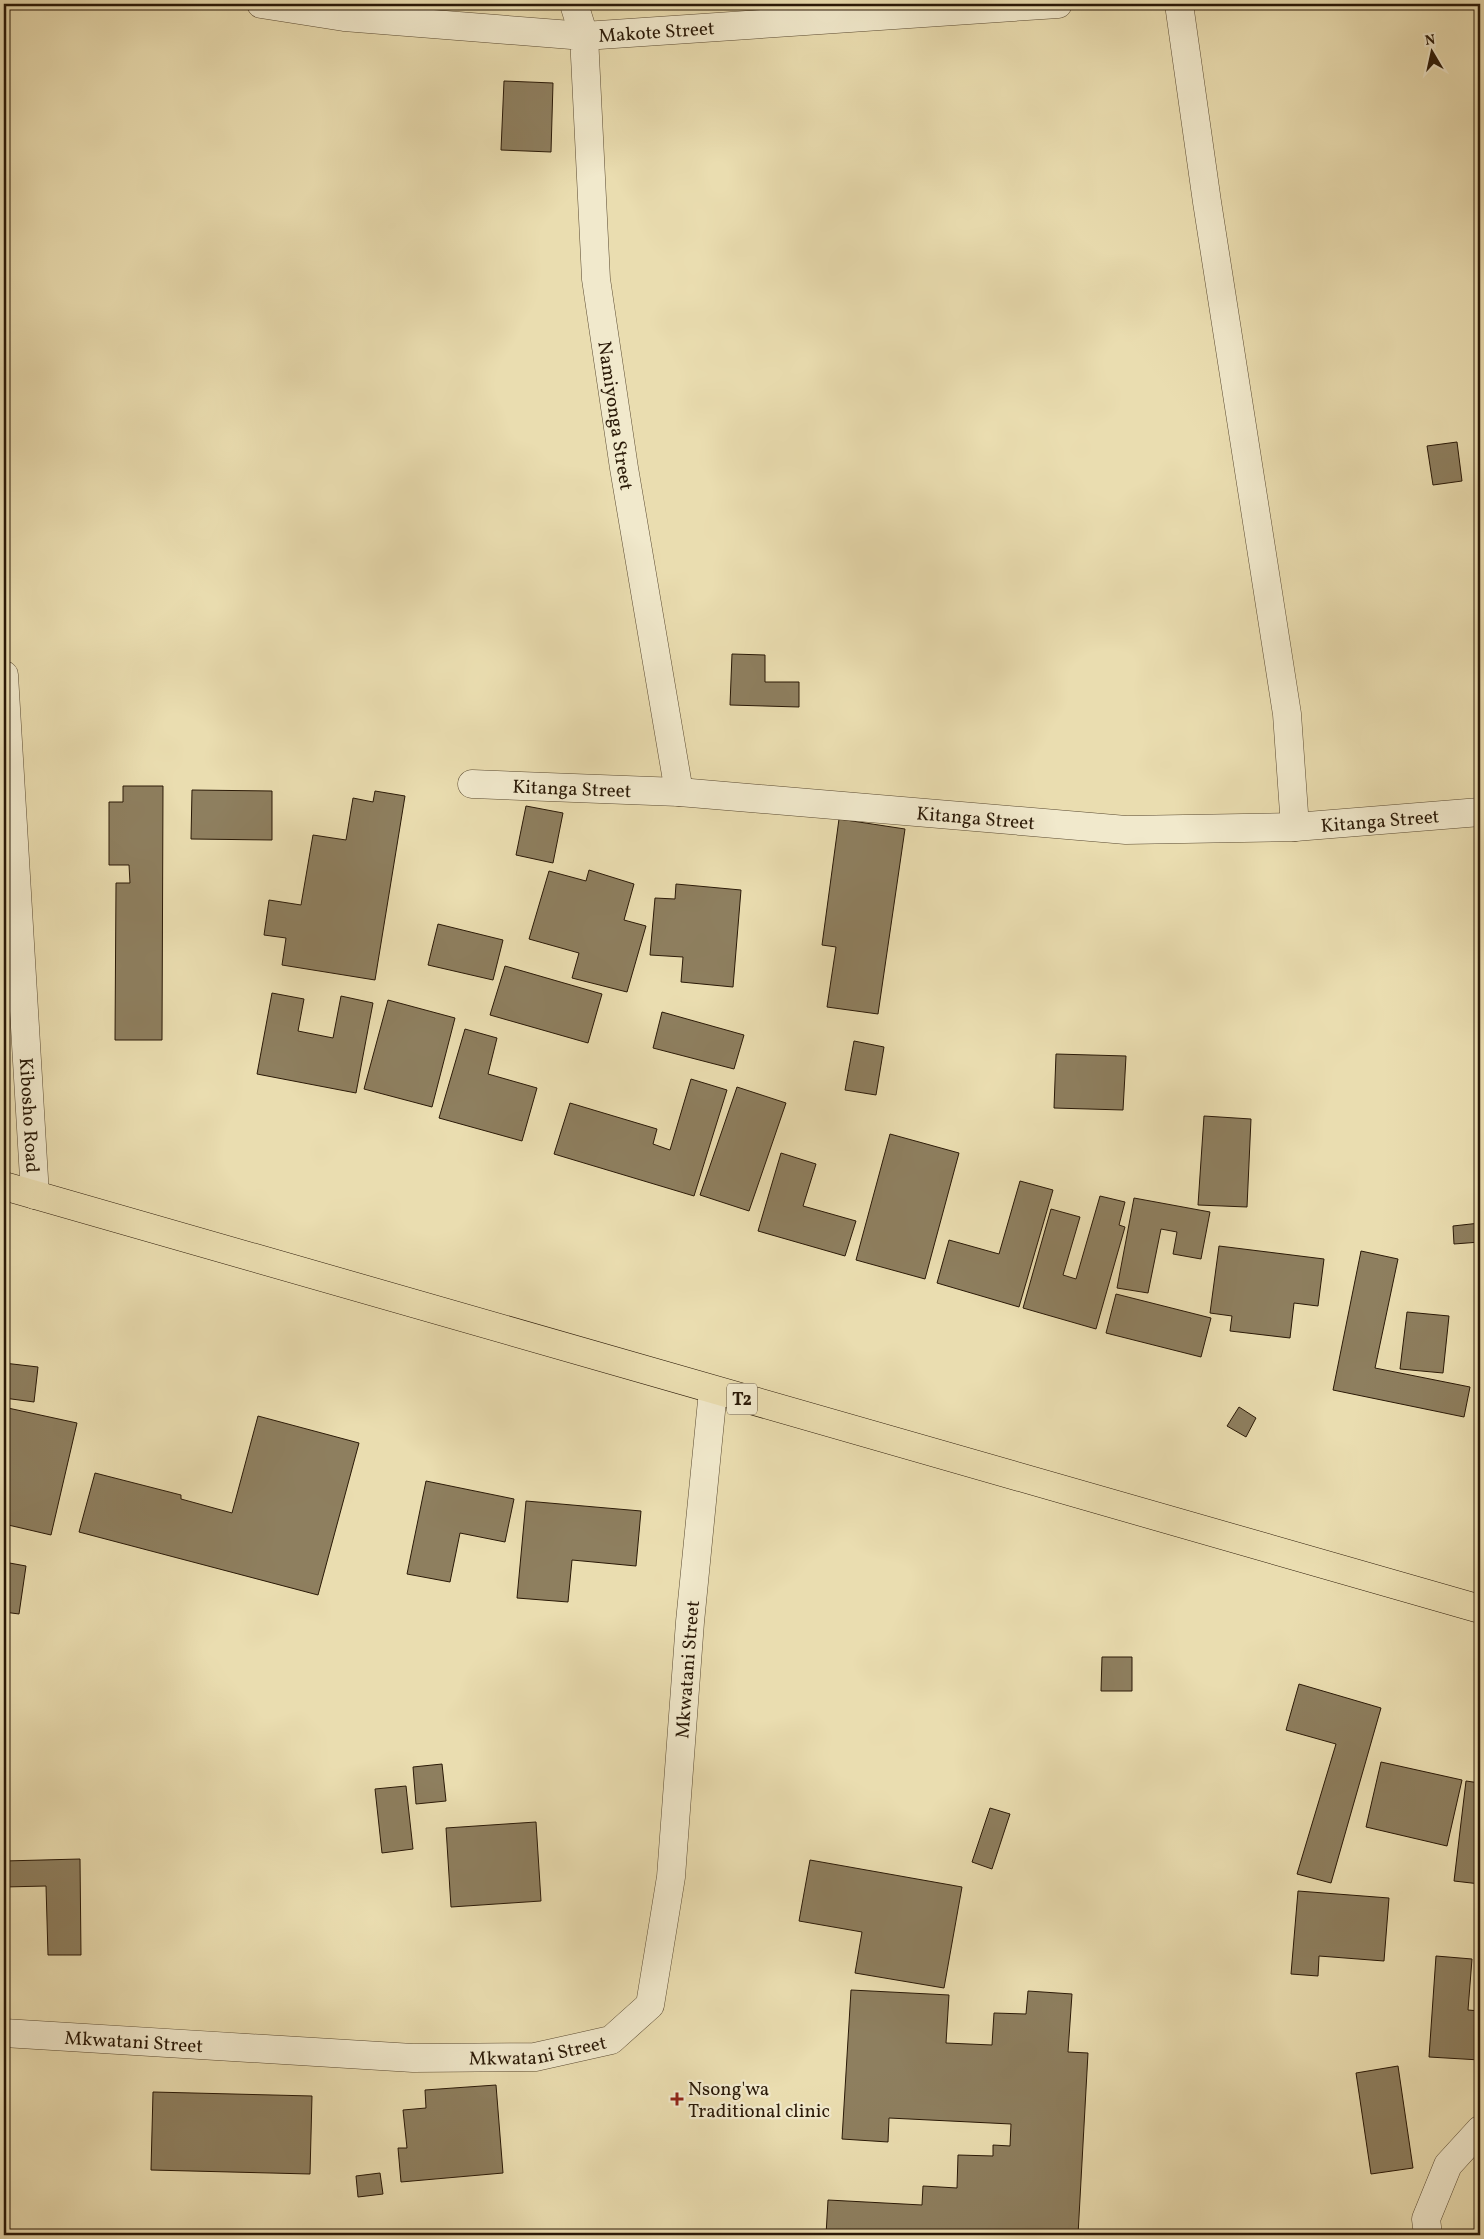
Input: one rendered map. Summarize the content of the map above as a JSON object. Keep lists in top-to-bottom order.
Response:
{
  "streets": {
    "highway": ["T2"],
    "street": [
      "Makote Street",
      "Namiyonga Street",
      "Kitanga Street",
      "Kibosho Road",
      "Mkwatani Street"
    ]
  },
  "crossings": [
    ["Makote Street", "Namiyonga Street"],
    ["Namiyonga Street", "Kitanga Street"],
    ["Kibosho Road", "T2"],
    ["T2", "Mkwatani Street"]
  ],
  "places": {
    "health": ["Nsong'wa Traditional clinic"]
  },
  "north": "top"
}
